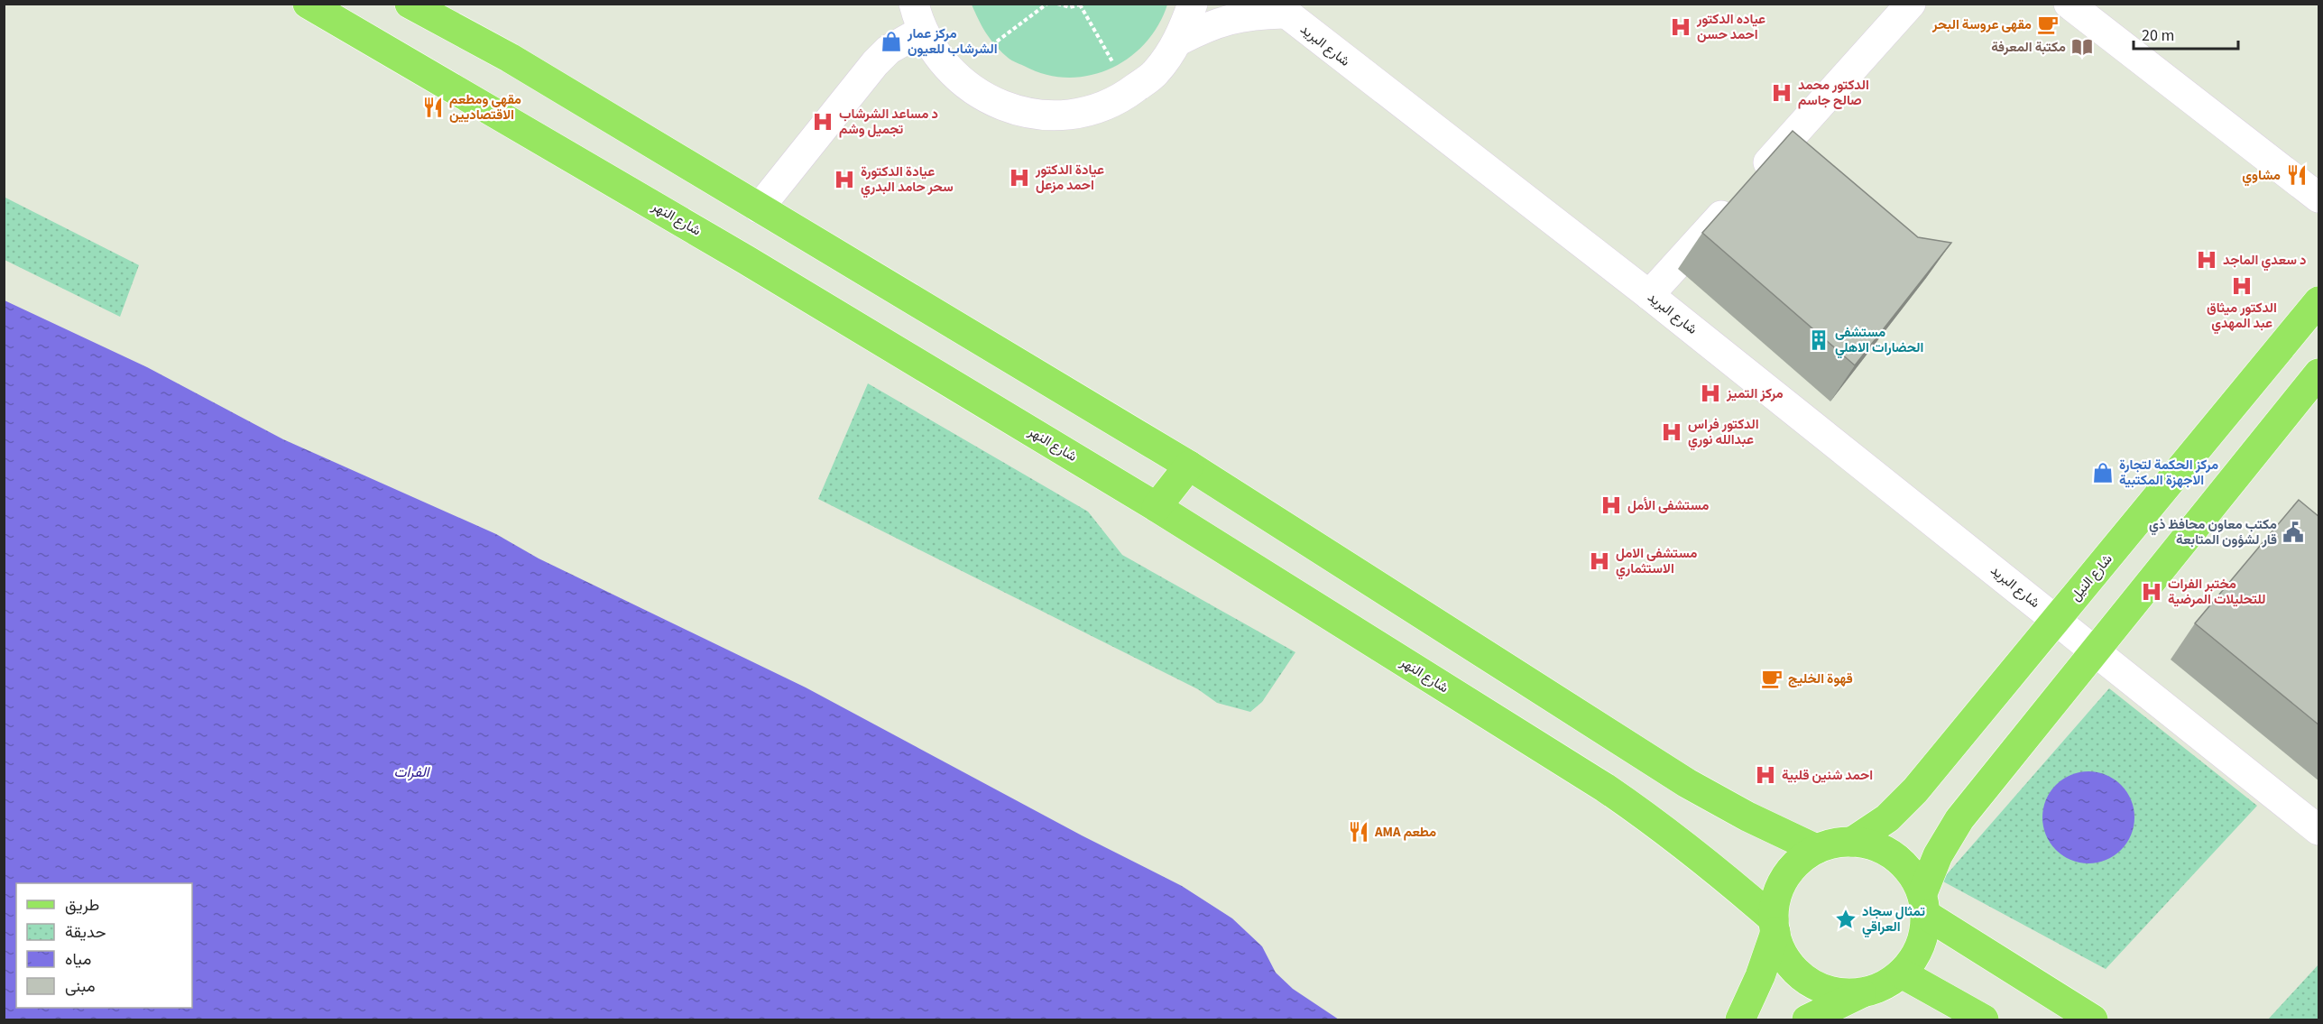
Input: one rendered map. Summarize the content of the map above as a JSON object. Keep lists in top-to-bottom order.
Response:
{
  "streets": {
    "main road": ["شارع النهر", "شارع النيل"],
    "street": ["شارع البريد"]
  },
  "crossings": [
    ["شارع البريد", "شارع النيل"],
    ["شارع النهر", "شارع النيل"]
  ],
  "water": ["الفرات"],
  "places": {
    "cafe": ["مقهى عروسة البحر", "قهوة الخليج"],
    "hospital": [
      "عياده الدكتور احمد حسن",
      "ﺍﻟﺪﻛﺘﻮﺭ ﻣﺤﻤﺪ ﺻﺎﻟﺢ ﺟﺎﺳﻢ",
      "د مساعد الشرشاب تجميل وشم",
      "عيادة الدكتور احمد مزعل",
      "عيادة الدكتورة سحر حامد البدري",
      "د سعدي الماجد",
      "الدكتور ميثاق عبد المهدي",
      "مركز التميز",
      "ﺍﻟﺪﻛﺘﻮﺭ ﻓﺮﺍﺱ ﻋﺒﺪﺍﻟﻠﻪ ﻧﻮﺭﻱ",
      "مستشفى الأمل",
      "مستشفى الامل الاستثماري",
      "مختبر الفرات للتحليلات المرضية",
      "احمد شنين قلبية"
    ],
    "shop": ["مركز عمار الشرشاب للعيون", "مركز الحكمة لتجارة الاجهزة المكتبية"],
    "library": ["مكتبة المعرفة"],
    "restaurant": ["مقهى ومطعم الاقتصاديين", "مشاوي", "AMA مطعم"],
    "building": ["مستشفى الحضارات الاهلي"],
    "public building": ["مكتب معاون محافظ ذي قار لشؤون المتابعة"],
    "place": ["تمثال سجاد العراقي"]
  },
  "legend": [
    "طريق",
    "حديقة",
    "مياه",
    "مبنى"
  ],
  "scale_bar": "20 m"
}
